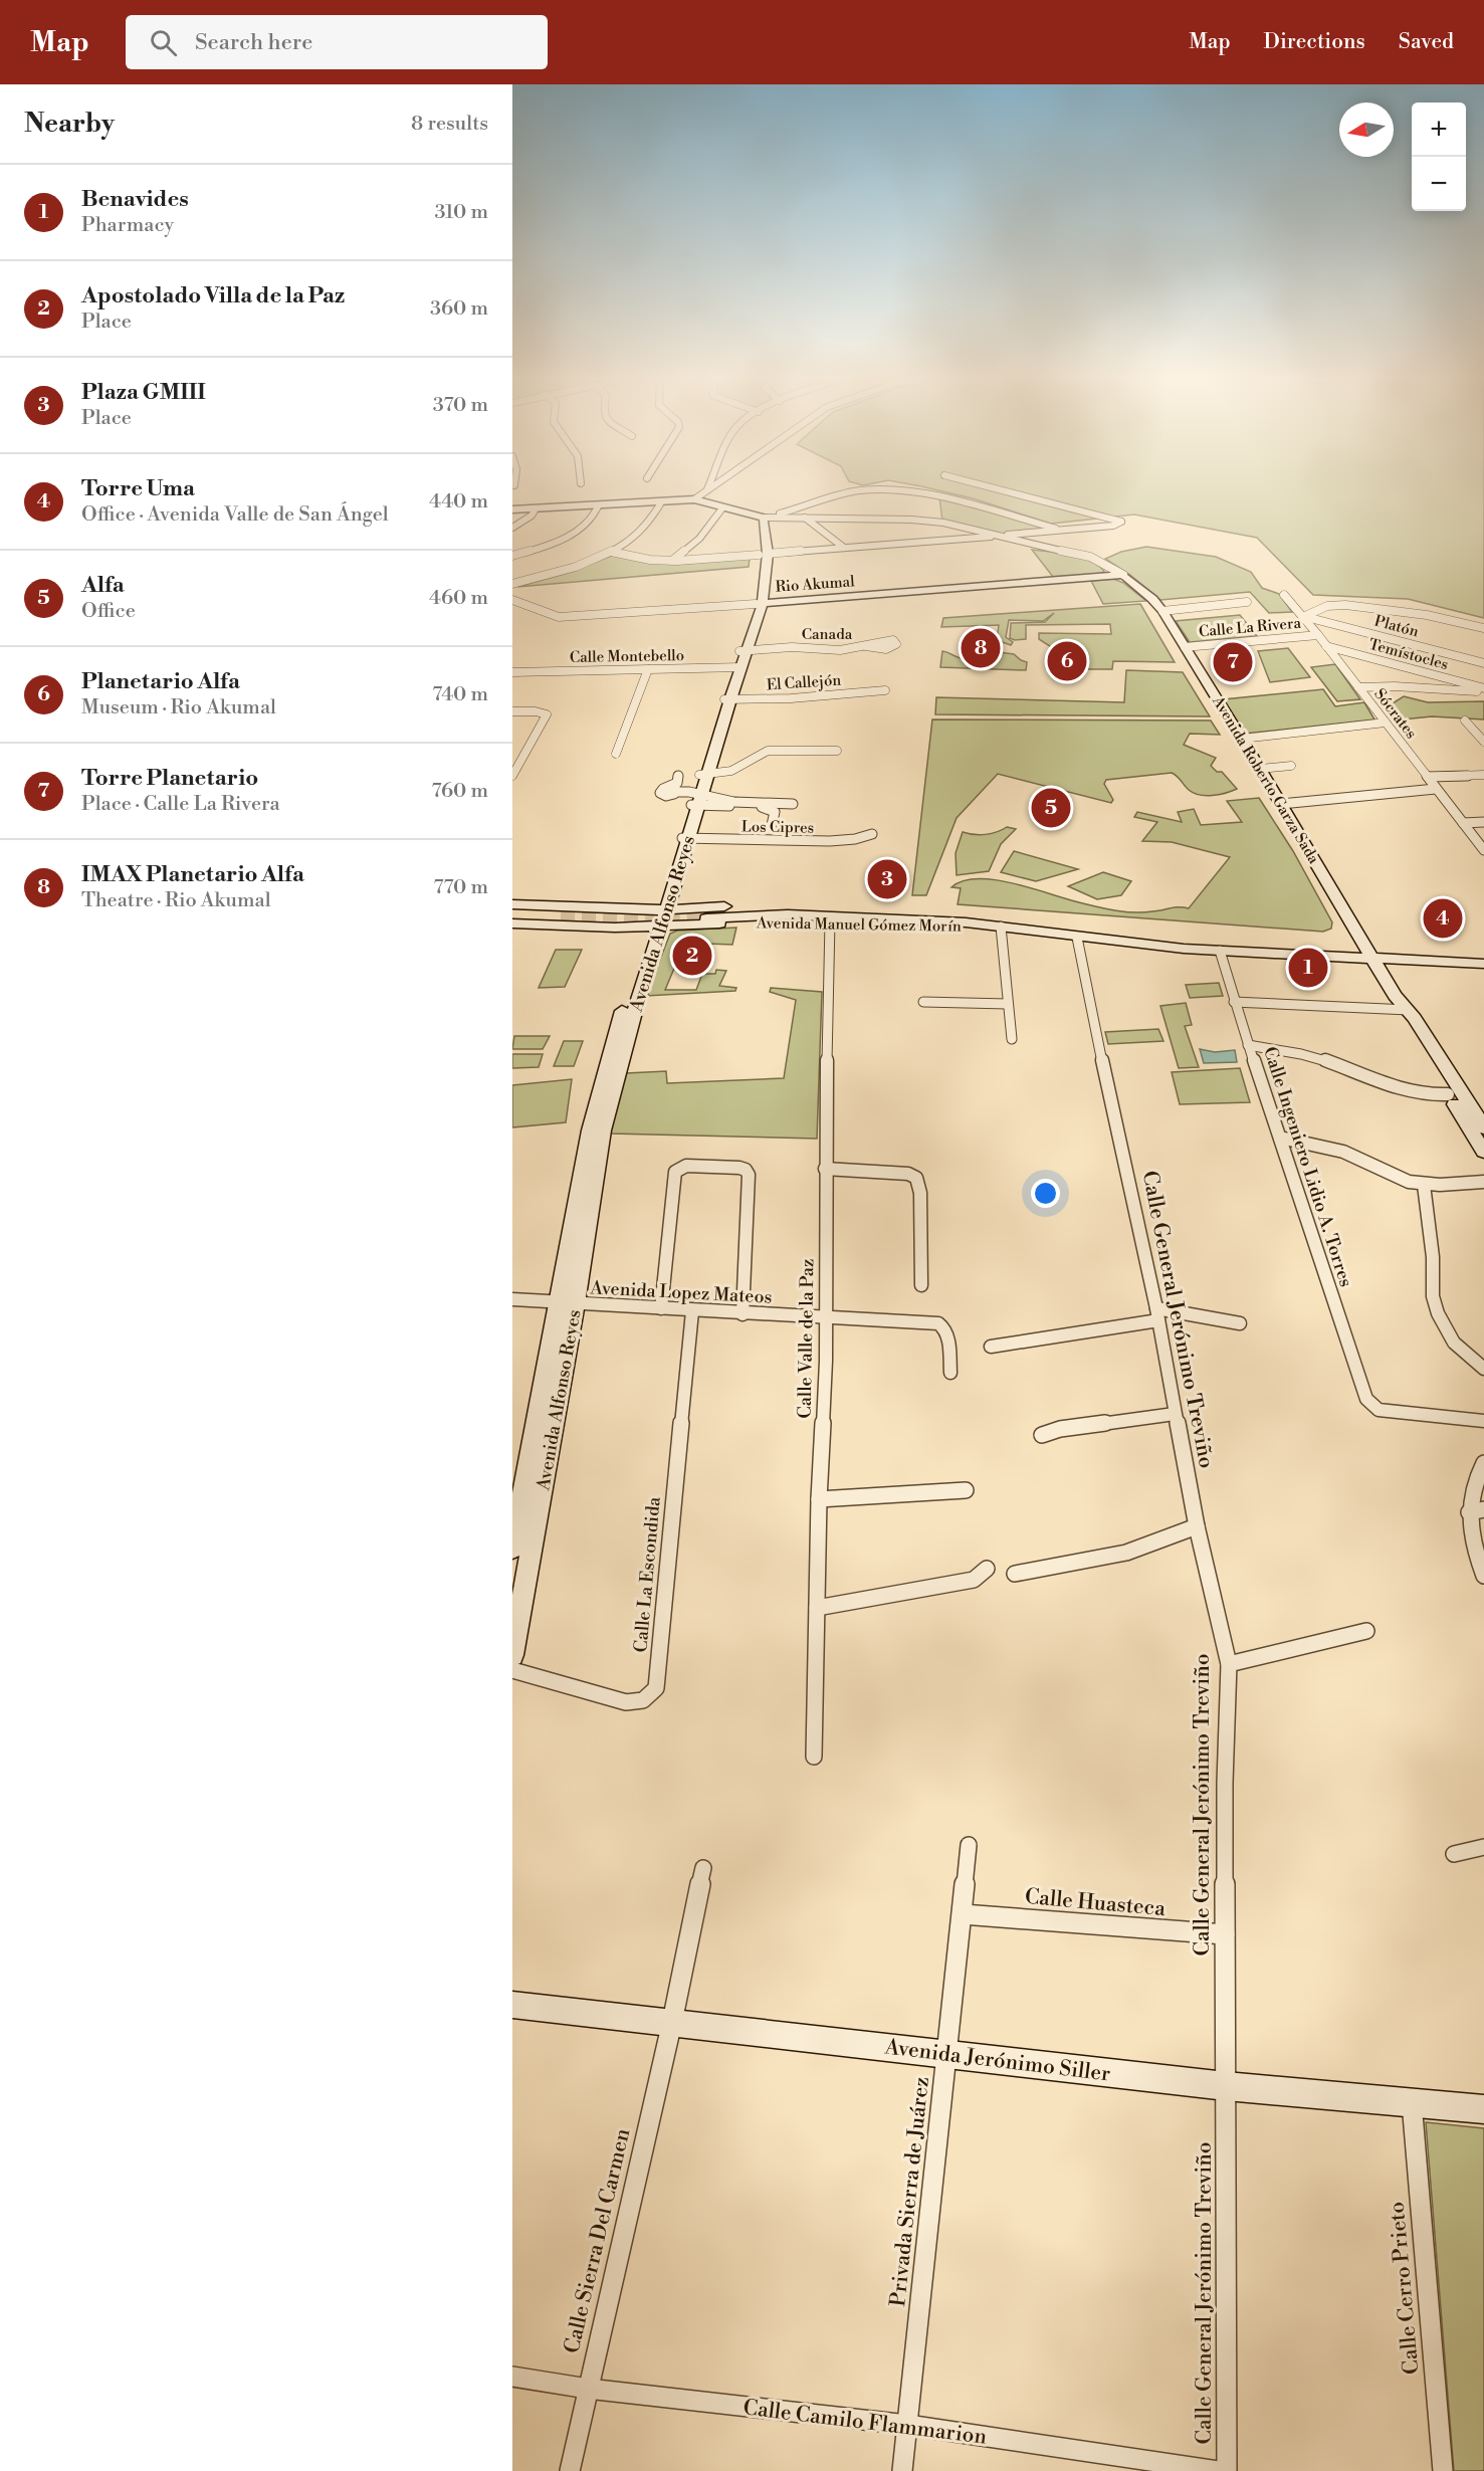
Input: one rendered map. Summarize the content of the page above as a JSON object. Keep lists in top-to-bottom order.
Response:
{
  "streets": {
    "main road": [
      "Rio Akumal",
      "Avenida Roberto Garza Sada",
      "Avenida Alfonso Reyes",
      "Avenida Manuel Gómez Morín",
      "Avenida Jerónimo Siller"
    ],
    "street": [
      "Platón",
      "Calle La Rivera",
      "Canada",
      "Temístocles",
      "Calle Montebello",
      "El Callejón",
      "Sócrates",
      "Los Cipres",
      "Calle Ingeniero Lidio A. Torres",
      "Avenida Lopez Mateos",
      "Calle General Jerónimo Treviño",
      "Calle Valle de la Paz",
      "Calle La Escondida",
      "Calle Huasteca",
      "Privada Sierra de Juárez",
      "Calle Sierra Del Carmen",
      "Calle Cerro Prieto",
      "Calle Camilo Flammarion"
    ]
  },
  "crossings": [
    ["Rio Akumal", "Avenida Roberto Garza Sada"],
    ["Rio Akumal", "Avenida Alfonso Reyes"],
    ["Platón", "Sócrates"],
    ["Calle La Rivera", "Sócrates"],
    ["Calle La Rivera", "Avenida Roberto Garza Sada"],
    ["Canada", "Avenida Alfonso Reyes"],
    ["Temístocles", "Sócrates"],
    ["Calle Montebello", "Avenida Alfonso Reyes"],
    ["El Callejón", "Avenida Alfonso Reyes"],
    ["Avenida Roberto Garza Sada", "Avenida Manuel Gómez Morín"],
    ["Los Cipres", "Avenida Alfonso Reyes"],
    ["Avenida Alfonso Reyes", "Avenida Manuel Gómez Morín"],
    ["Avenida Alfonso Reyes", "Avenida Lopez Mateos"],
    ["Avenida Manuel Gómez Morín", "Calle Ingeniero Lidio A. Torres"],
    ["Avenida Manuel Gómez Morín", "Calle General Jerónimo Treviño"],
    ["Avenida Manuel Gómez Morín", "Calle Valle de la Paz"],
    ["Avenida Lopez Mateos", "Calle Valle de la Paz"],
    ["Avenida Lopez Mateos", "Calle La Escondida"],
    ["Calle General Jerónimo Treviño", "Calle Huasteca"],
    ["Calle General Jerónimo Treviño", "Avenida Jerónimo Siller"],
    ["Calle Huasteca", "Privada Sierra de Juárez"],
    ["Avenida Jerónimo Siller", "Privada Sierra de Juárez"],
    ["Avenida Jerónimo Siller", "Calle Sierra Del Carmen"],
    ["Avenida Jerónimo Siller", "Calle Cerro Prieto"],
    ["Privada Sierra de Juárez", "Calle Camilo Flammarion"],
    ["Calle Sierra Del Carmen", "Calle Camilo Flammarion"]
  ],
  "north": "left",
  "page": {
    "header": "Map",
    "search": "Search here",
    "nav": ["Map", "Directions", "Saved"],
    "heading": ["Nearby", "8 results"],
    "map_buttons": ["+", "−"],
    "list": [
      {
        "mark": "1",
        "name": "Benavides",
        "note": "Pharmacy",
        "value": "310 m"
      },
      {
        "mark": "2",
        "name": "Apostolado Villa de la Paz",
        "note": "Place",
        "value": "360 m"
      },
      {
        "mark": "3",
        "name": "Plaza GMIII",
        "note": "Place",
        "value": "370 m"
      },
      {
        "mark": "4",
        "name": "Torre Uma",
        "note": "Office · Avenida Valle de San Ángel",
        "value": "440 m"
      },
      {
        "mark": "5",
        "name": "Alfa",
        "note": "Office",
        "value": "460 m"
      },
      {
        "mark": "6",
        "name": "Planetario Alfa",
        "note": "Museum · Rio Akumal",
        "value": "740 m"
      },
      {
        "mark": "7",
        "name": "Torre Planetario",
        "note": "Place · Calle La Rivera",
        "value": "760 m"
      },
      {
        "mark": "8",
        "name": "IMAX Planetario Alfa",
        "note": "Theatre · Rio Akumal",
        "value": "770 m"
      }
    ],
    "pins": [
      "8",
      "6",
      "7",
      "5",
      "3",
      "4",
      "2",
      "1"
    ]
  }
}
